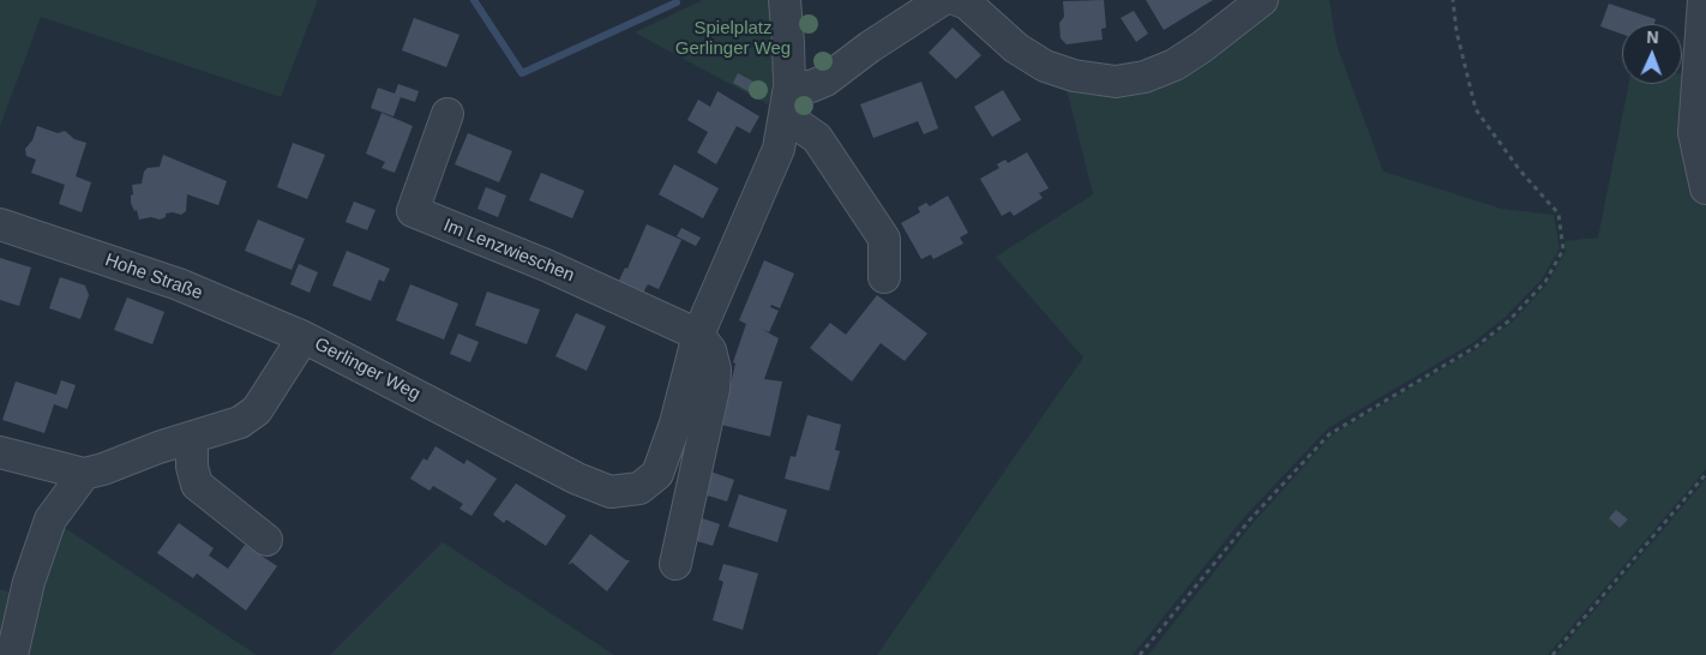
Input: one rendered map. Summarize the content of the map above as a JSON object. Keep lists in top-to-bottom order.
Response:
{
  "streets": {
    "street": ["Im Lenzwieschen", "Hohe Straße", "Gerlinger Weg"]
  },
  "crossings": [
    ["Im Lenzwieschen", "Gerlinger Weg"],
    ["Hohe Straße", "Gerlinger Weg"]
  ],
  "parks": ["Spielplatz Gerlinger Weg"],
  "north": "top"
}
